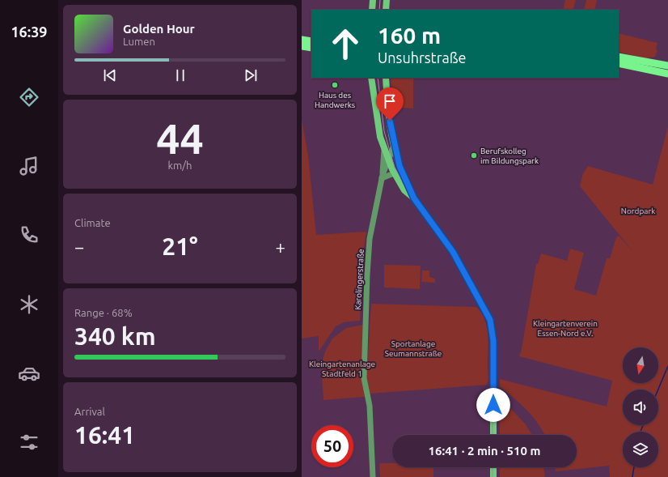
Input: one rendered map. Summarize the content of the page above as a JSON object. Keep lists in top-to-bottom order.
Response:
{
  "streets": {
    "main road": ["Karolingerstraße"]
  },
  "parks": [
    "Nordpark",
    "Kleingartenverein Essen-Nord e.V.",
    "Sportanlage Seumannstraße",
    "Kleingartenanlage Stadtfeld 1"
  ],
  "places": ["Haus des Handwerks", "Berufskolleg im Bildungspark"],
  "north": "bottom",
  "page": {
    "tabs": "16:39",
    "turn": ["160 m", "Unsuhrstraße"],
    "song": ["Golden Hour", "Lumen"],
    "tile": [
      ["44", "km/h"],
      "Climate",
      ["Range · 68%", "340 km"],
      ["Arrival", "16:41"]
    ],
    "heat": ["−", "21°", "+"],
    "limit": "50",
    "trip": "16:41 · 2 min · 510 m"
  }
}
